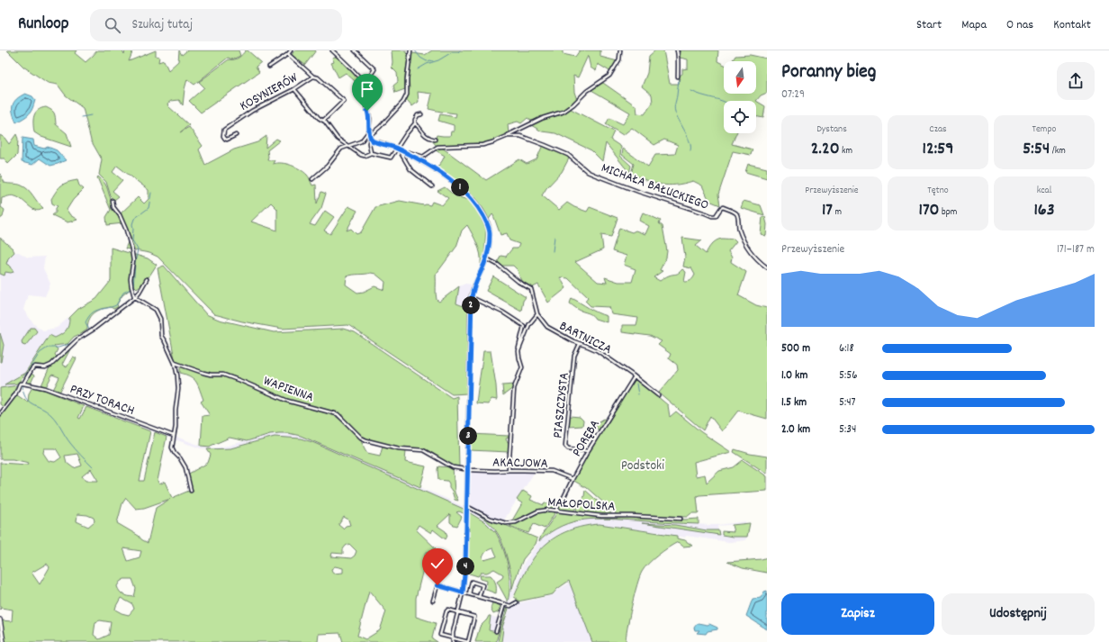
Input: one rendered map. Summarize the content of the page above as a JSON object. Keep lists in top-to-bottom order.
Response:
{
  "streets": {
    "street": [
      "KOSYNIERÓW",
      "MICHAŁA BAŁUCKIEGO",
      "BARTNICZA",
      "WAPIENNA",
      "PRZY TORACH",
      "PIASZCZYSTA",
      "PORĘBA",
      "AKACJOWA",
      "MAŁOPOLSKA"
    ]
  },
  "crossings": [
    ["BARTNICZA", "PIASZCZYSTA"],
    ["BARTNICZA", "PORĘBA"],
    ["WAPIENNA", "AKACJOWA"],
    ["PIASZCZYSTA", "PORĘBA"],
    ["PORĘBA", "AKACJOWA"],
    ["PORĘBA", "MAŁOPOLSKA"]
  ],
  "parks": ["Podstoki"],
  "north": "bottom",
  "page": {
    "header": "Runloop",
    "search": "Szukaj tutaj",
    "nav": [
      "Start",
      "Mapa",
      "O nas",
      "Kontakt"
    ],
    "heading": ["Poranny bieg", "07:29"],
    "stats": [
      ["Dystans", "2.20 km"],
      ["Czas", "12:59"],
      ["Tempo", "5:54 /km"],
      ["Przewyższenie", "17 m"],
      ["Tętno", "170 bpm"],
      ["kcal", "163"]
    ],
    "pins": [
      "1",
      "2",
      "3",
      "4"
    ],
    "chart": ["Przewyższenie", "171–187 m"],
    "list": [
      {
        "name": "500 m",
        "note": "6:18"
      },
      {
        "name": "1.0 km",
        "note": "5:56"
      },
      {
        "name": "1.5 km",
        "note": "5:47"
      },
      {
        "name": "2.0 km",
        "note": "5:34"
      }
    ],
    "buttons": ["Zapisz", "Udostępnij"]
  }
}
